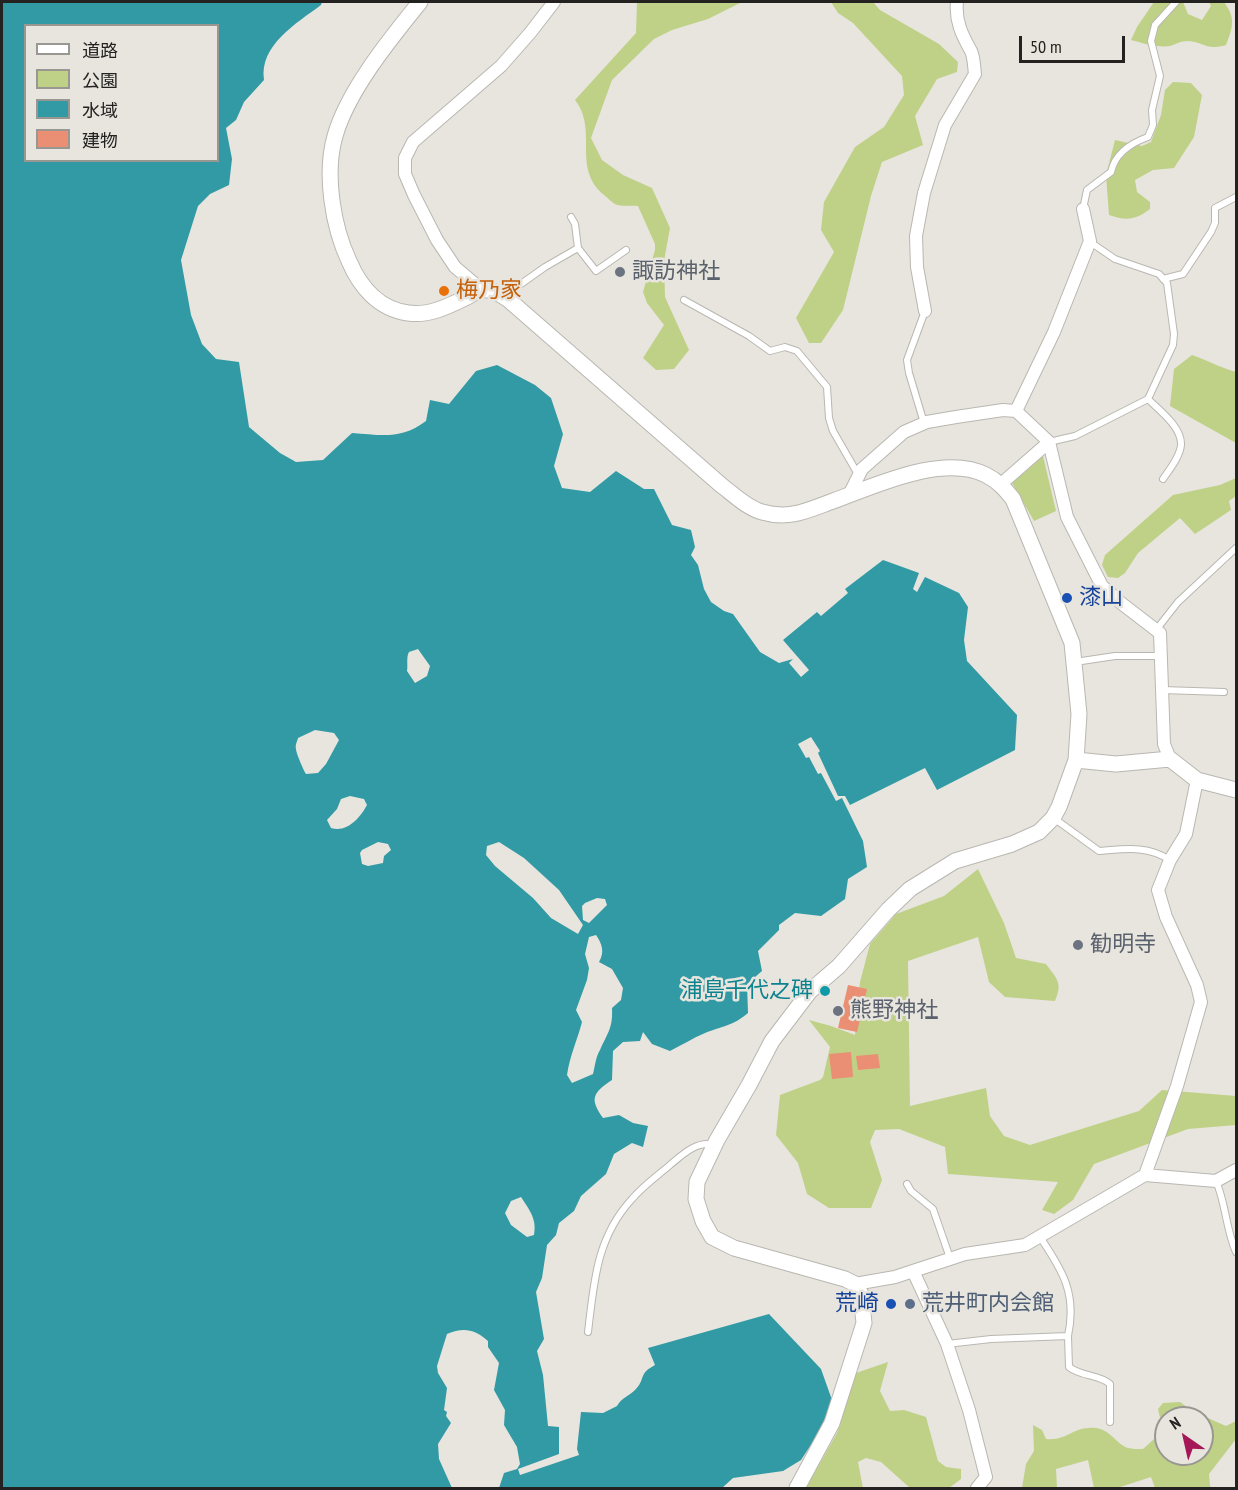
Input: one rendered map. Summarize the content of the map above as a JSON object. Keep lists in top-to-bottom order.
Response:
{
  "places": [
    "諏訪神社",
    "梅乃家",
    "漆山",
    "勧明寺",
    "浦島千代之碑",
    "熊野神社",
    "荒崎",
    "荒井町内会館"
  ],
  "legend": [
    "道路",
    "公園",
    "水域",
    "建物"
  ],
  "scale_bar": "50 m",
  "north": "top left"
}
